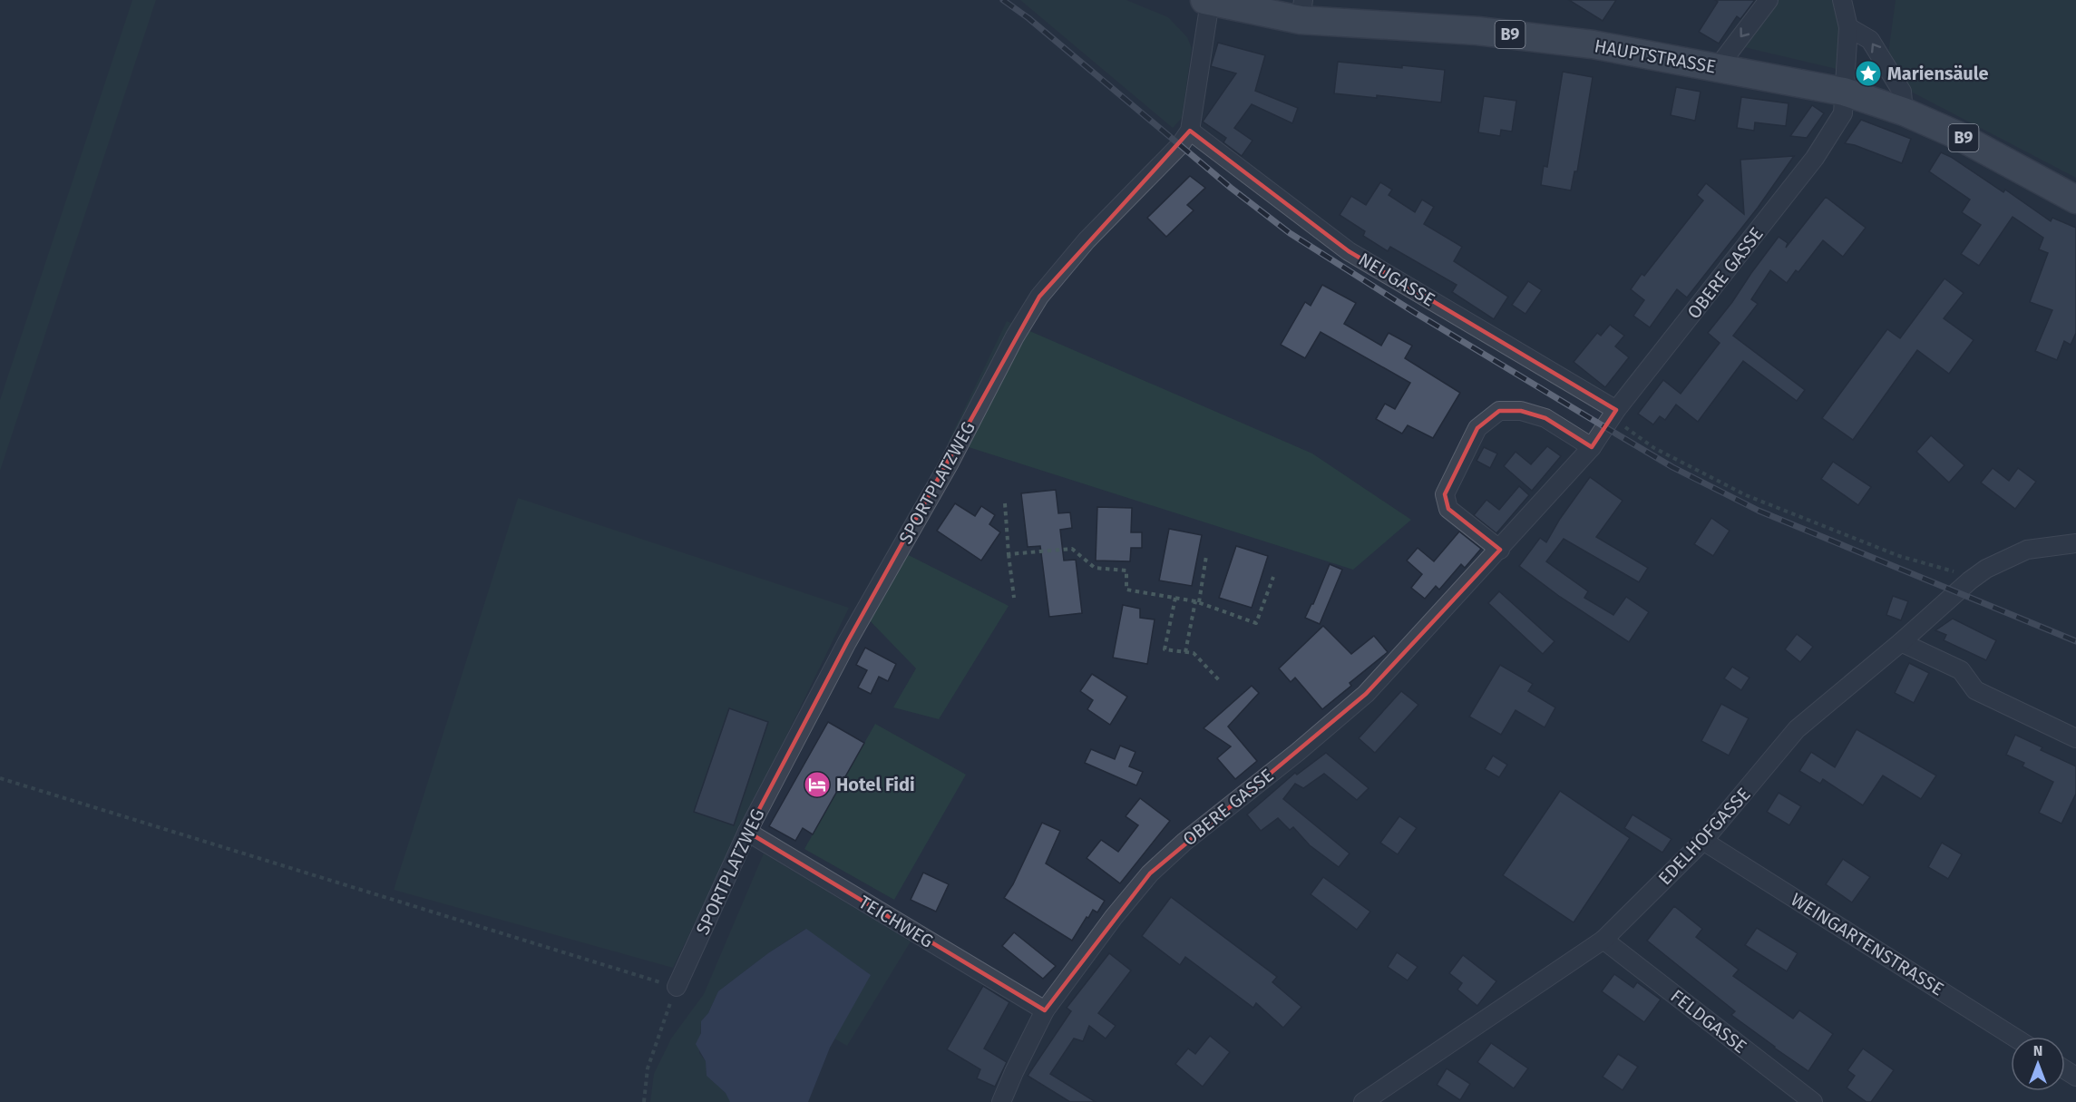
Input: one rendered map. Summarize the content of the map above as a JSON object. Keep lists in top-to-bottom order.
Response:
{
  "streets": {
    "main road": ["B9", "HAUPTSTRASSE"],
    "street": [
      "OBERE GASSE",
      "NEUGASSE",
      "SPORTPLATZWEG",
      "EDELHOFGASSE",
      "TEICHWEG",
      "WEINGARTENSTRASSE",
      "FELDGASSE"
    ]
  },
  "crossings": [
    ["HAUPTSTRASSE", "OBERE GASSE"],
    ["HAUPTSTRASSE", "SPORTPLATZWEG"],
    ["OBERE GASSE", "NEUGASSE"],
    ["OBERE GASSE", "TEICHWEG"],
    ["NEUGASSE", "SPORTPLATZWEG"],
    ["SPORTPLATZWEG", "TEICHWEG"],
    ["EDELHOFGASSE", "WEINGARTENSTRASSE"],
    ["EDELHOFGASSE", "FELDGASSE"]
  ],
  "places": {
    "place": ["Mariensäule"],
    "hotel": ["Hotel Fidi"]
  },
  "north": "top"
}
